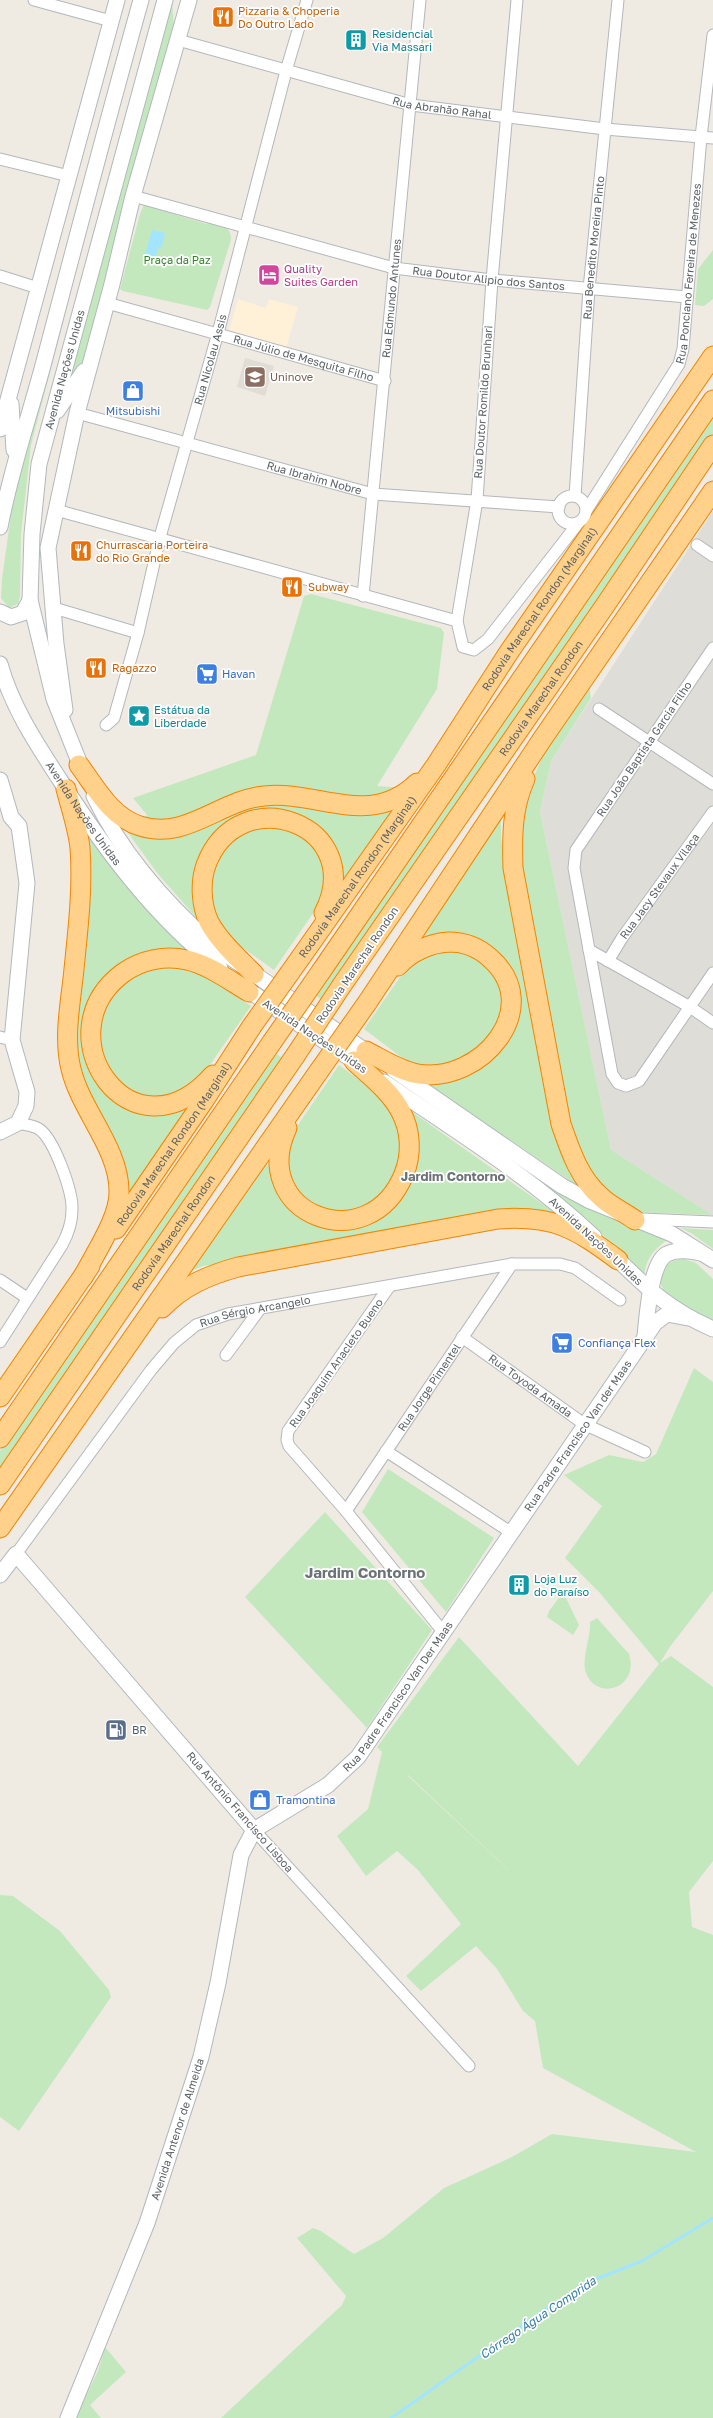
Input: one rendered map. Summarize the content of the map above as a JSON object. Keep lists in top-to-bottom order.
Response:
{
  "streets": {
    "highway": ["Rodovia Marechal Rondon (Marginal)", "Rodovia Marechal Rondon"],
    "main road": [
      "Avenida Nações Unidas",
      "Rua Sérgio Arcangelo",
      "Rua Padre Francisco Van der Maas",
      "Rua Padre Francisco Van Der Maas",
      "Rua Antônio Francisco Lisboa",
      "Avenida Antenor de Almeida"
    ],
    "street": [
      "Rua Abrahão Rahal",
      "Rua Benedito Moreira Pinto",
      "Rua Ponciano Ferreira de Menezes",
      "Rua Doutor Alipio dos Santos",
      "Rua Edmundo Antunes",
      "Rua Júlio de Mesquita Filho",
      "Rua Nicolau Assis",
      "Rua Doutor Romildo Brunhari",
      "Rua Ibrahim Nobre",
      "Rua João Baptista Garcia Filho",
      "Rua Jacy Stevaux Vilaça",
      "Rua Joaquim Anacleto Bueno",
      "Rua Toyoda Amada",
      "Rua Jorge Pimentel"
    ]
  },
  "crossings": [
    ["Rua Abrahão Rahal", "Rua Benedito Moreira Pinto"],
    ["Rua Abrahão Rahal", "Rua Ponciano Ferreira de Menezes"],
    ["Rua Abrahão Rahal", "Rua Edmundo Antunes"],
    ["Rua Abrahão Rahal", "Rua Nicolau Assis"],
    ["Rua Abrahão Rahal", "Avenida Nações Unidas"],
    ["Rua Abrahão Rahal", "Rua Doutor Romildo Brunhari"],
    ["Rua Benedito Moreira Pinto", "Rua Ponciano Ferreira de Menezes"],
    ["Rua Benedito Moreira Pinto", "Rua Doutor Alipio dos Santos"],
    ["Rua Benedito Moreira Pinto", "Rua Doutor Romildo Brunhari"],
    ["Rua Benedito Moreira Pinto", "Rua Ibrahim Nobre"],
    ["Rua Ponciano Ferreira de Menezes", "Rua Doutor Alipio dos Santos"],
    ["Rua Ponciano Ferreira de Menezes", "Rua Doutor Romildo Brunhari"],
    ["Rua Ponciano Ferreira de Menezes", "Rua Ibrahim Nobre"],
    ["Rua Doutor Alipio dos Santos", "Rua Edmundo Antunes"],
    ["Rua Doutor Alipio dos Santos", "Rua Nicolau Assis"],
    ["Rua Doutor Alipio dos Santos", "Avenida Nações Unidas"],
    ["Rua Doutor Alipio dos Santos", "Rua Doutor Romildo Brunhari"],
    ["Rua Edmundo Antunes", "Rua Júlio de Mesquita Filho"],
    ["Rua Edmundo Antunes", "Rua Ibrahim Nobre"],
    ["Rua Júlio de Mesquita Filho", "Rua Nicolau Assis"],
    ["Rua Júlio de Mesquita Filho", "Avenida Nações Unidas"],
    ["Rua Nicolau Assis", "Rua Ibrahim Nobre"],
    ["Avenida Nações Unidas", "Rua Ibrahim Nobre"],
    ["Avenida Nações Unidas", "Rua Padre Francisco Van der Maas"],
    ["Rua Doutor Romildo Brunhari", "Rua Ibrahim Nobre"],
    ["Rua Sérgio Arcangelo", "Rua Joaquim Anacleto Bueno"],
    ["Rua Sérgio Arcangelo", "Rua Jorge Pimentel"],
    ["Rua Sérgio Arcangelo", "Rua Antônio Francisco Lisboa"],
    ["Rua Joaquim Anacleto Bueno", "Rua Jorge Pimentel"],
    ["Rua Toyoda Amada", "Rua Jorge Pimentel"],
    ["Rua Toyoda Amada", "Rua Padre Francisco Van der Maas"],
    ["Rua Padre Francisco Van der Maas", "Rua Padre Francisco Van Der Maas"],
    ["Rua Padre Francisco Van Der Maas", "Rua Antônio Francisco Lisboa"],
    ["Rua Padre Francisco Van Der Maas", "Avenida Antenor de Almeida"],
    ["Rua Antônio Francisco Lisboa", "Avenida Antenor de Almeida"]
  ],
  "districts": ["Jardim Contorno", "Jardim Contorno"],
  "water": ["Córrego Água Comprida"],
  "parks": ["Praça da Paz"],
  "places": {
    "restaurant": [
      "Pizzaria & Choperia Do Outro Lado",
      "Churrascaria Porteira do Rio Grande",
      "Subway",
      "Ragazzo"
    ],
    "building": ["Residencial Via Massari", "Loja Luz do Paraíso"],
    "hotel": ["Quality Suites Garden"],
    "school or university": ["Uninove"],
    "shop": ["Mitsubishi", "Tramontina"],
    "supermarket": ["Havan", "Confiança Flex"],
    "place": ["Estátua da Liberdade"],
    "fuel station": ["BR"]
  }
}
